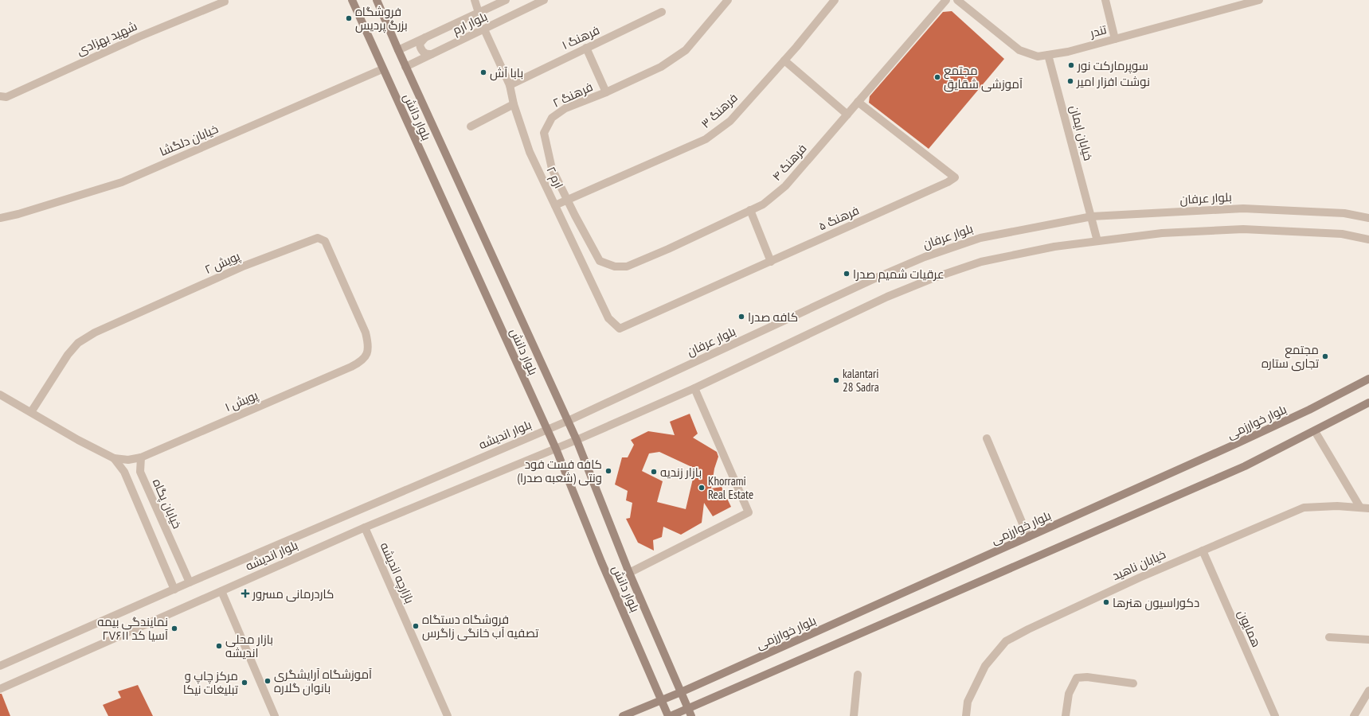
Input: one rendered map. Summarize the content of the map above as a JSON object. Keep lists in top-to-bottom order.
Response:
{
  "streets": {
    "main road": ["بلوار دانش", "بلوار خوارزمی"],
    "street": [
      "بلوار ارم",
      "تندر",
      "فرهنگ ۱",
      "شهید بهزادی",
      "فرهنگ ۲",
      "فرهنگ ۳",
      "خیابان ایمان",
      "خیابان دلگشا",
      "فرهنگ ۴",
      "ارم ۲",
      "بلوار عرفان",
      "فرهنگ ۵",
      "پویش ۲",
      "پویش ۱",
      "بلوار اندیشه",
      "خیابان پگاه",
      "خیابان ناهید",
      "بازارچه اندیشه",
      "همایون"
    ]
  },
  "crossings": [
    ["بلوار ارم", "بلوار دانش"],
    ["بلوار ارم", "ارم ۲"],
    ["تندر", "خیابان ایمان"],
    ["فرهنگ ۱", "ارم ۲"],
    ["فرهنگ ۲", "فرهنگ ۳"],
    ["فرهنگ ۲", "فرهنگ ۴"],
    ["فرهنگ ۳", "ارم ۲"],
    ["بلوار دانش", "خیابان دلگشا"],
    ["بلوار دانش", "بلوار عرفان"],
    ["بلوار دانش", "بلوار خوارزمی"],
    ["بلوار دانش", "بلوار اندیشه"],
    ["خیابان ایمان", "بلوار عرفان"],
    ["فرهنگ ۴", "فرهنگ ۵"],
    ["ارم ۲", "فرهنگ ۵"],
    ["بلوار عرفان", "بلوار اندیشه"],
    ["پویش ۲", "پویش ۱"],
    ["پویش ۱", "خیابان پگاه"],
    ["بلوار اندیشه", "خیابان پگاه"],
    ["بلوار اندیشه", "بازارچه اندیشه"],
    ["خیابان ناهید", "همایون"]
  ],
  "places": {
    "other": [
      "فروشگاه بزرگ پردیس",
      "سوپرمارکت نور",
      "بابا آش",
      "مجتمع آموزشی شقایق",
      "نوشت افزار امیر",
      "عرقیات شمیم صدرا",
      "کافه صدرا",
      "مجتمع تجاری ستاره",
      "kalantari 28 Sadra",
      "کافه فست فود ونتی (شعبه صدرا)",
      "بازار زندیه",
      "Khorrami Real Estate",
      "دکوراسیون هنرها",
      "فروشگاه دستگاه تصفیه آب خانگی زاگرس",
      "نمایندگی بیمه آسیا کد ۲۷۶۱۱",
      "بازار محلی اندیشه",
      "آموزشگاه آرایشگری بانوان گلاره",
      "مرکز چاپ و تبلیغات نیکا"
    ],
    "health": ["کاردرمانی مسرور"]
  }
}
